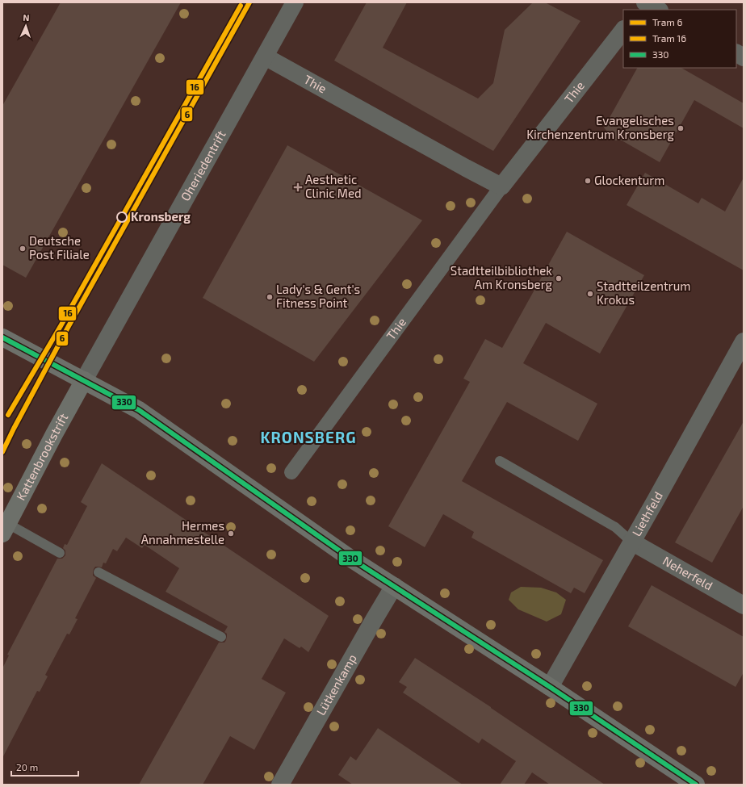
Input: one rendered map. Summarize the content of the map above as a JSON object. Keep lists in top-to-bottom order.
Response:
{
  "streets": {
    "main road": ["Kattenbrookstrift"],
    "street": [
      "Thie",
      "Oheriedentrift",
      "Liethfeld",
      "Neherfeld",
      "Lütkenkamp"
    ]
  },
  "crossings": [
    ["Thie", "Oheriedentrift"],
    ["Oheriedentrift", "Kattenbrookstrift"],
    ["Liethfeld", "Neherfeld"]
  ],
  "districts": ["KRONSBERG"],
  "places": {
    "other": [
      "Evangelisches Kirchenzentrum Kronsberg",
      "Glockenturm",
      "Kronsberg",
      "Deutsche Post Filiale",
      "Stadtteilbibliothek Am Kronsberg",
      "Stadtteilzentrum Krokus",
      "Lady's & Gent's Fitness Point",
      "Hermes Annahmestelle"
    ],
    "health": ["Aesthetic Clinic Med"]
  },
  "lines": ["tram line 6", "tram line 16", "transit line 330"],
  "legend": ["Tram 6", "Tram 16", "330"],
  "scale_bar": "20 m",
  "north": "top"
}
